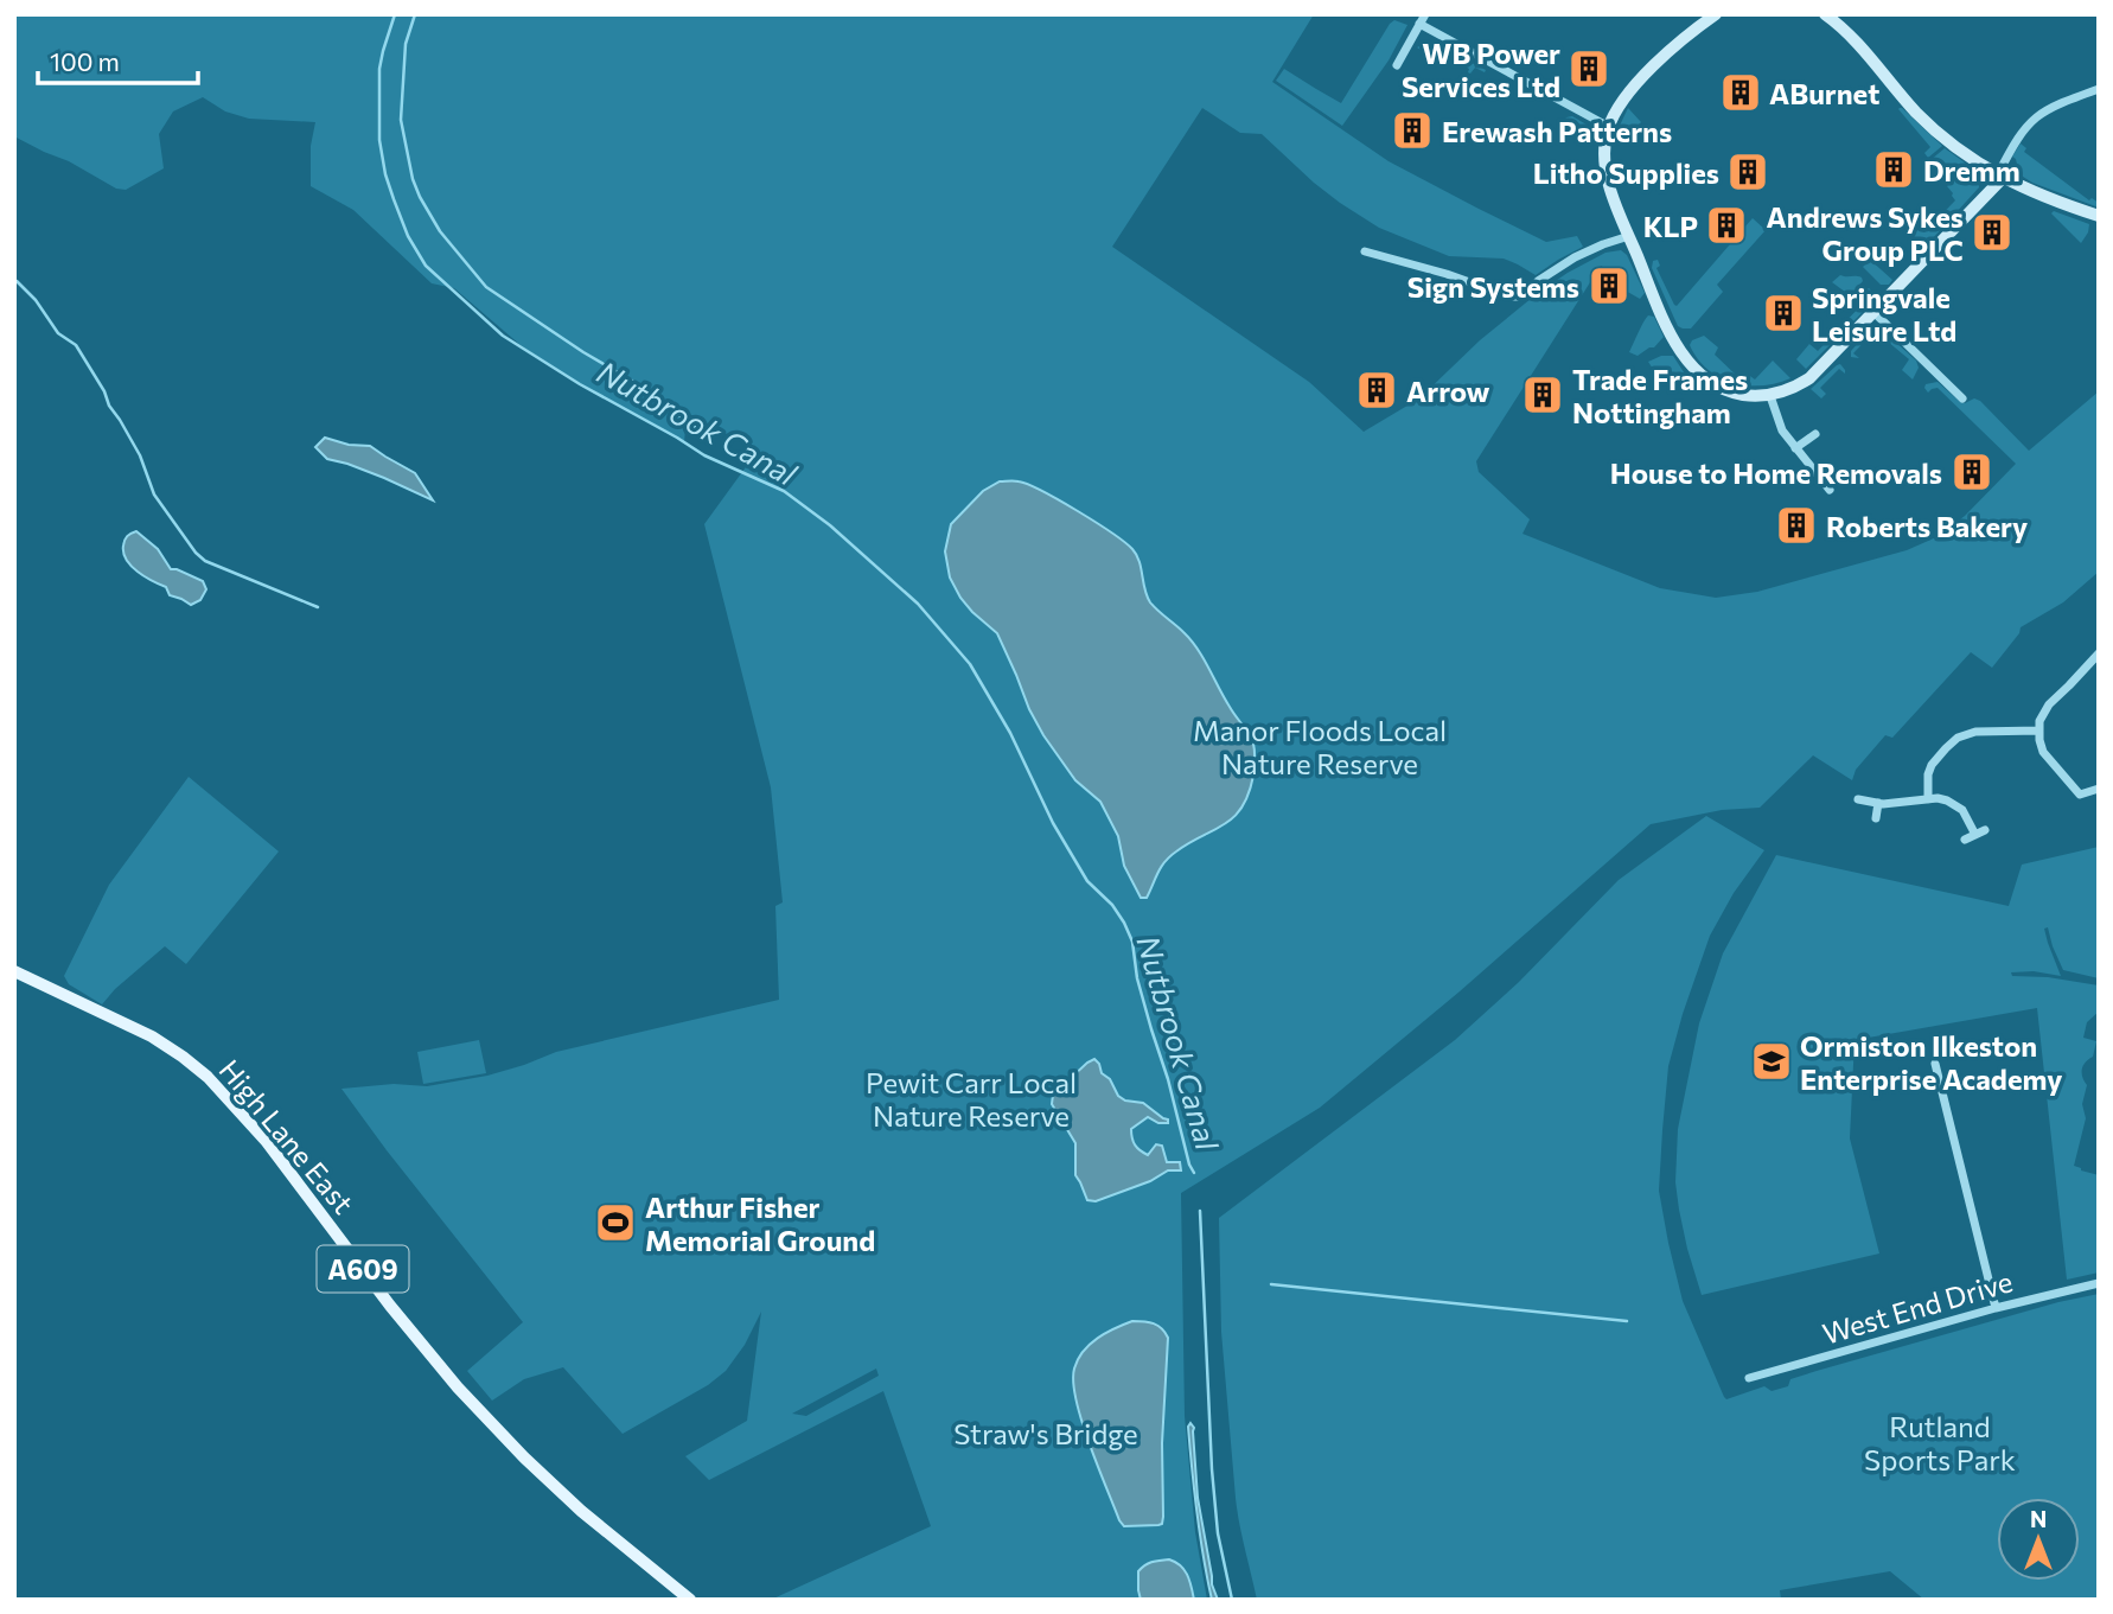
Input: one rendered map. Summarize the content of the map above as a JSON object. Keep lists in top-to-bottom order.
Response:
{
  "streets": {
    "main road": ["High Lane East", "A609"],
    "street": ["West End Drive"]
  },
  "water": ["Nutbrook Canal"],
  "parks": [
    "Manor Floods Local Nature Reserve",
    "Pewit Carr Local Nature Reserve",
    "Rutland Sports Park",
    "Straw's Bridge"
  ],
  "places": {
    "building": [
      "WB Power Services Ltd",
      "ABurnet",
      "Erewash Patterns",
      "Dremm",
      "Litho Supplies",
      "KLP",
      "Andrews Sykes Group PLC",
      "Sign Systems",
      "Springvale Leisure Ltd",
      "Arrow",
      "Trade Frames Nottingham",
      "House to Home Removals",
      "Roberts Bakery"
    ],
    "school or university": ["Ormiston Ilkeston Enterprise Academy"],
    "sports": ["Arthur Fisher Memorial Ground"]
  },
  "scale_bar": "100 m",
  "north": "top"
}
